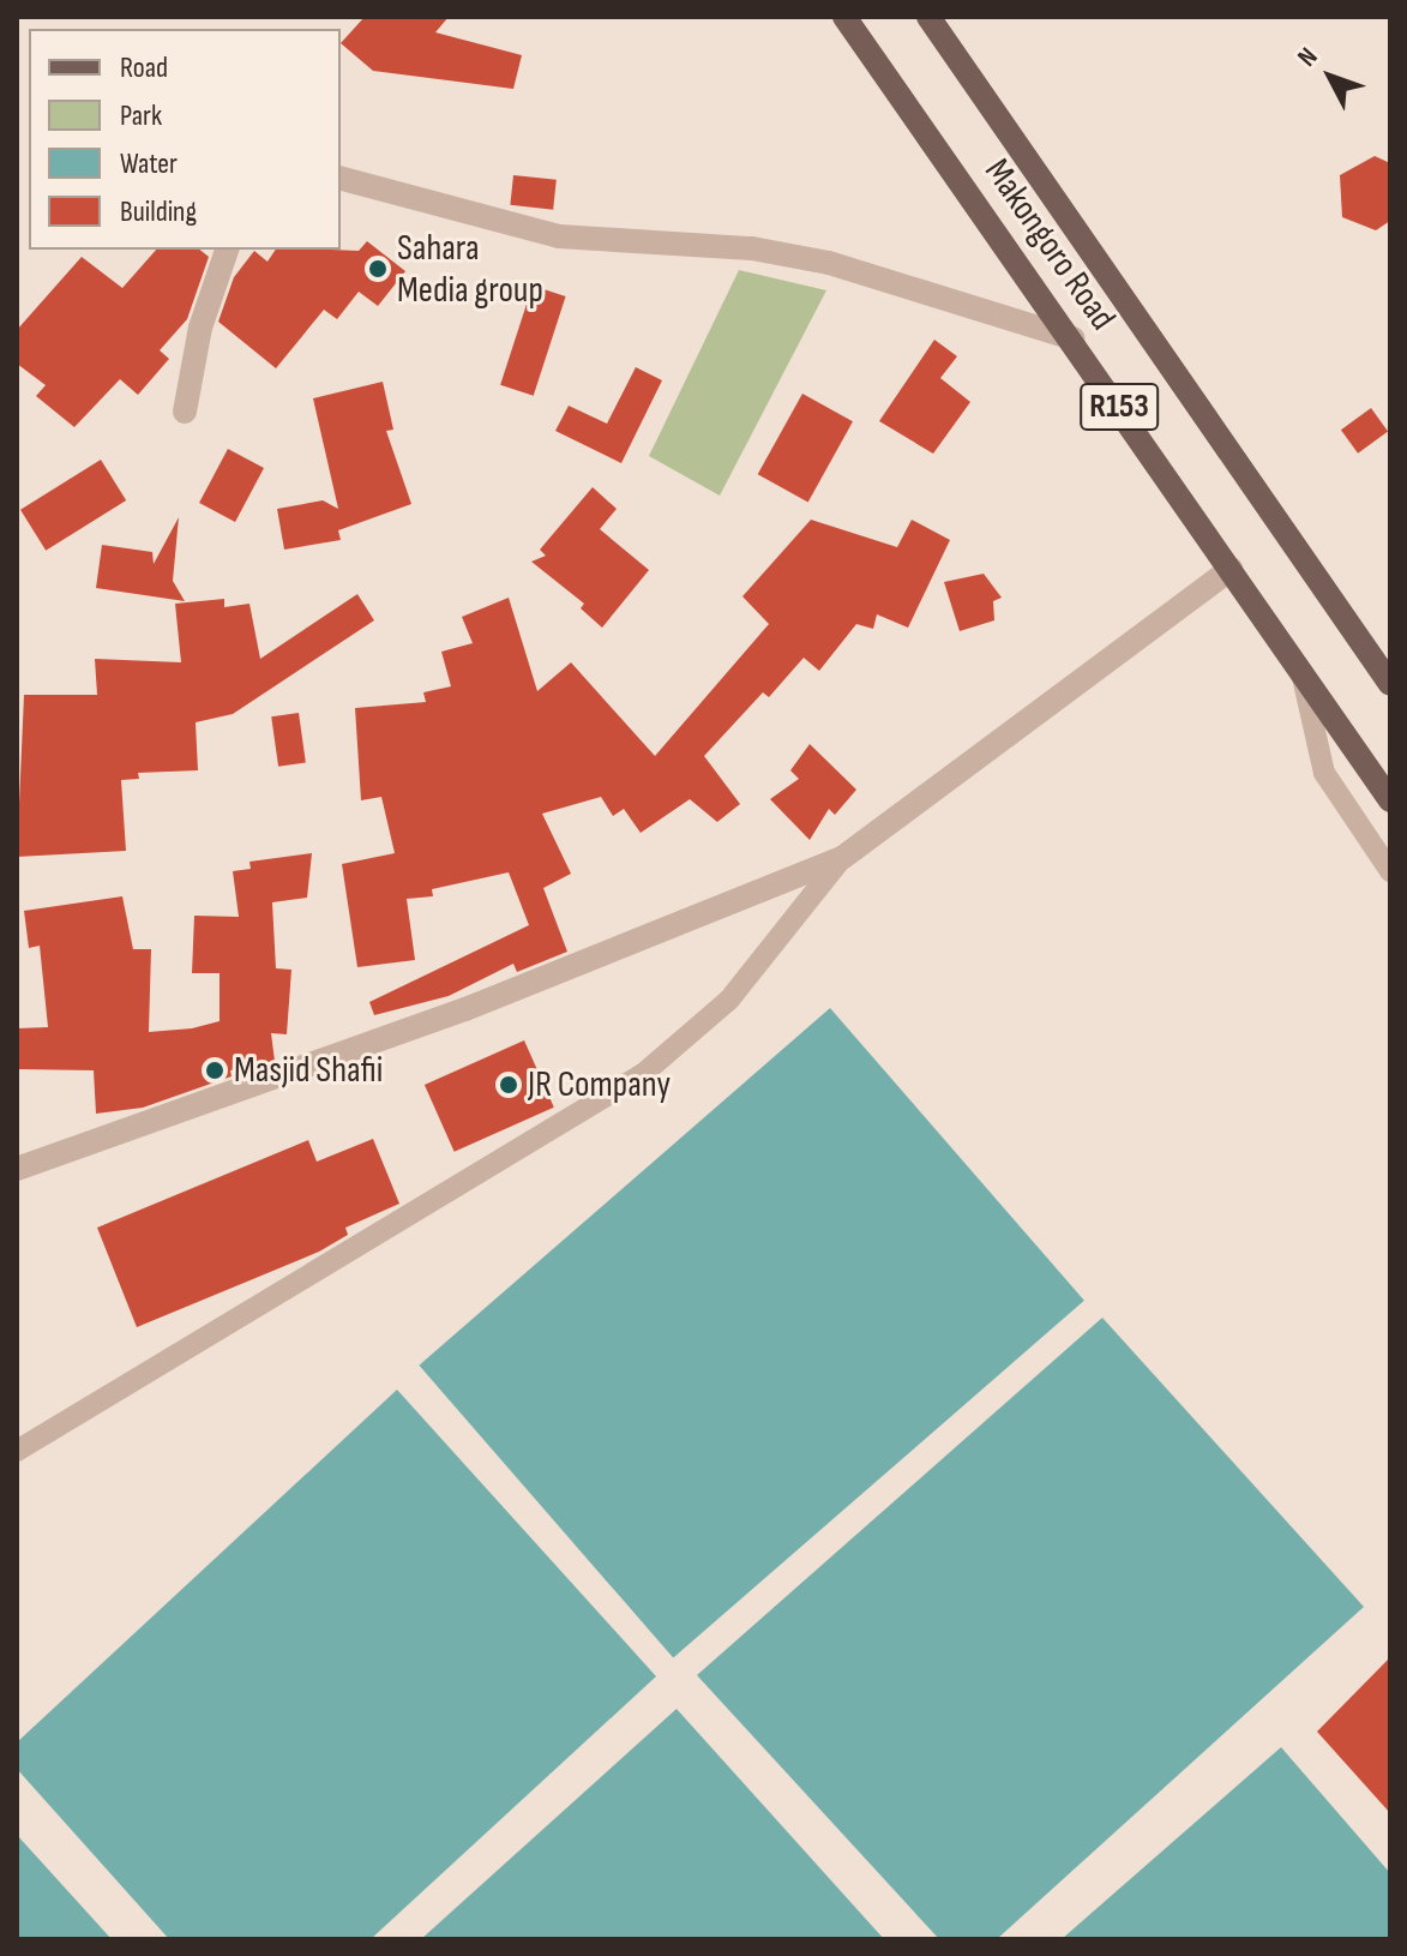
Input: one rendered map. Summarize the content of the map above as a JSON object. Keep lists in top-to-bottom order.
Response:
{
  "streets": {
    "main road": ["Makongoro Road", "R153"]
  },
  "places": ["Sahara Media group", "Masjid Shafii", "JR Company"],
  "legend": [
    "Road",
    "Park",
    "Water",
    "Building"
  ],
  "north": "top left"
}
